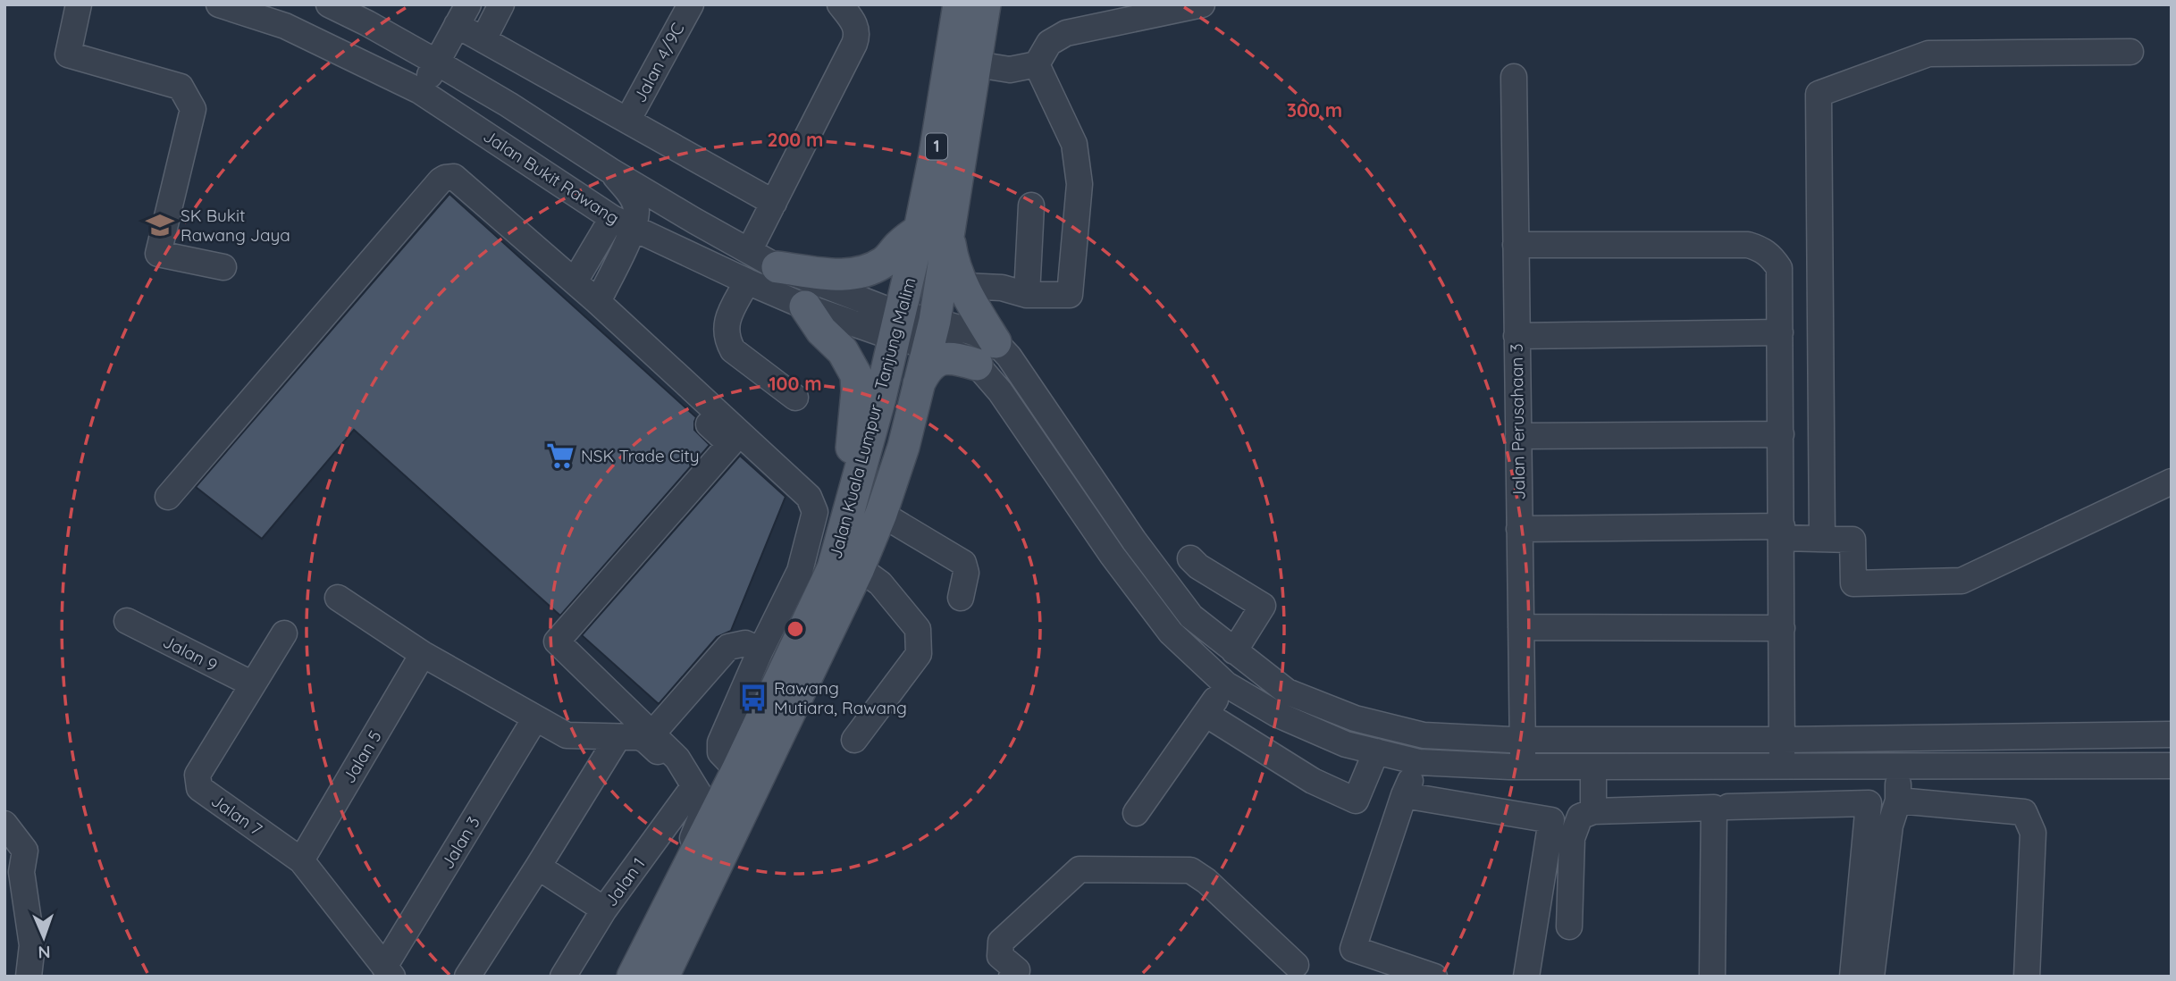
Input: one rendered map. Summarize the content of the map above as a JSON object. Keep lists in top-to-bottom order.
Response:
{
  "streets": {
    "main road": ["1", "Jalan Kuala Lumpur - Tanjung Malim"],
    "street": [
      "Jalan 4/9C",
      "Jalan Bukit Rawang",
      "Jalan Perusahaan 3",
      "Jalan 9",
      "Jalan 5",
      "Jalan 7",
      "Jalan 3",
      "Jalan 1"
    ]
  },
  "crossings": [
    ["Jalan Bukit Rawang", "Jalan Kuala Lumpur - Tanjung Malim"],
    ["Jalan 9", "Jalan 7"],
    ["Jalan 5", "Jalan 7"],
    ["Jalan 7", "Jalan 3"]
  ],
  "places": {
    "school or university": ["SK Bukit Rawang Jaya"],
    "supermarket": ["NSK Trade City"],
    "bus stop": ["Rawang Mutiara, Rawang"]
  },
  "north": "bottom",
  "rings": ["300 m", "200 m", "100 m"]
}
